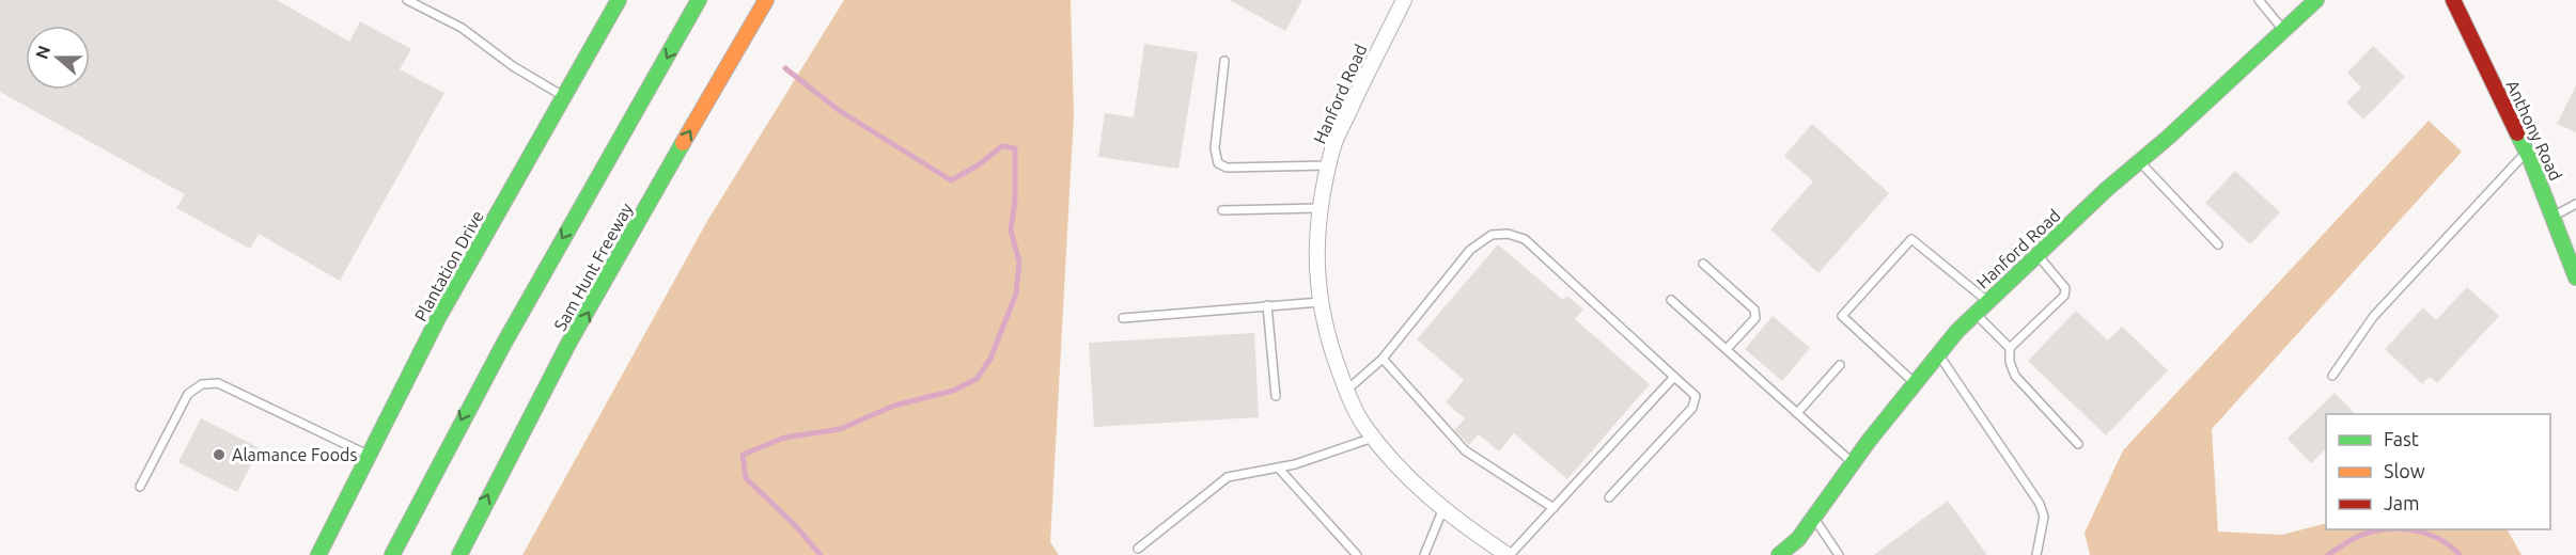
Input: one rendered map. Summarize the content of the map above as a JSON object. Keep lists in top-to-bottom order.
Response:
{
  "streets": {
    "main road": [
      "Hanford Road",
      "Anthony Road",
      "Plantation Drive",
      "Sam Hunt Freeway"
    ]
  },
  "places": ["Alamance Foods"],
  "legend": ["Fast", "Slow", "Jam"],
  "north": "left"
}
